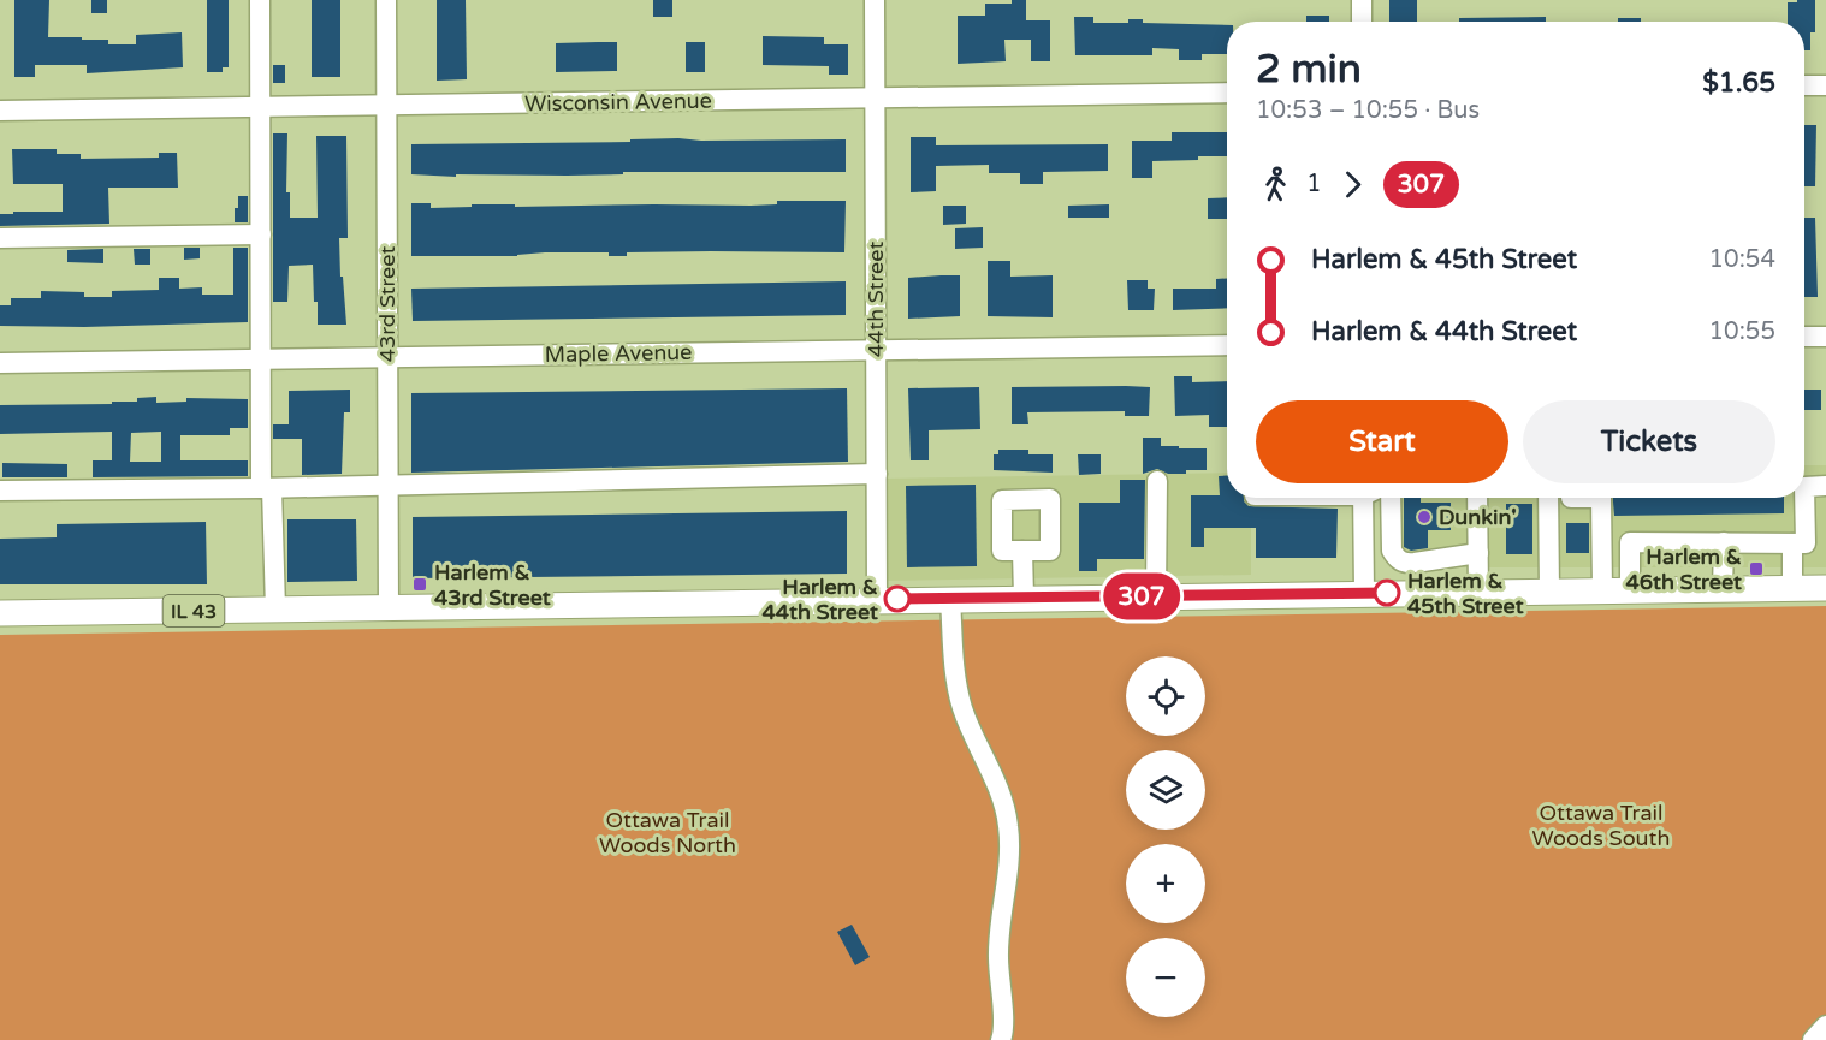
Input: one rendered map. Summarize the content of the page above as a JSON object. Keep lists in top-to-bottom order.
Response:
{
  "streets": {
    "main road": ["IL 43"],
    "street": [
      "Wisconsin Avenue",
      "44th Street",
      "43rd Street",
      "Maple Avenue"
    ]
  },
  "crossings": [
    ["Wisconsin Avenue", "44th Street"],
    ["Wisconsin Avenue", "43rd Street"],
    ["44th Street", "Maple Avenue"],
    ["44th Street", "IL 43"],
    ["43rd Street", "Maple Avenue"],
    ["43rd Street", "IL 43"]
  ],
  "parks": ["Ottawa Trail Woods South", "Ottawa Trail Woods North"],
  "places": {
    "other": ["Dunkin'", "Harlem & 45th Street", "Harlem & 44th Street"],
    "transit": ["Harlem & 46th Street", "Harlem & 43rd Street"]
  },
  "lines": ["bus line 307"],
  "page": {
    "on_map": "307",
    "heading": ["2 min", "10:53 – 10:55 · Bus", "$1.65"],
    "legs": ["1", "307"],
    "list": [
      {
        "name": "Harlem & 45th Street",
        "value": "10:54"
      },
      {
        "name": "Harlem & 44th Street",
        "value": "10:55"
      }
    ],
    "buttons": ["Start", "Tickets"],
    "map_buttons": ["+", "−"]
  }
}
